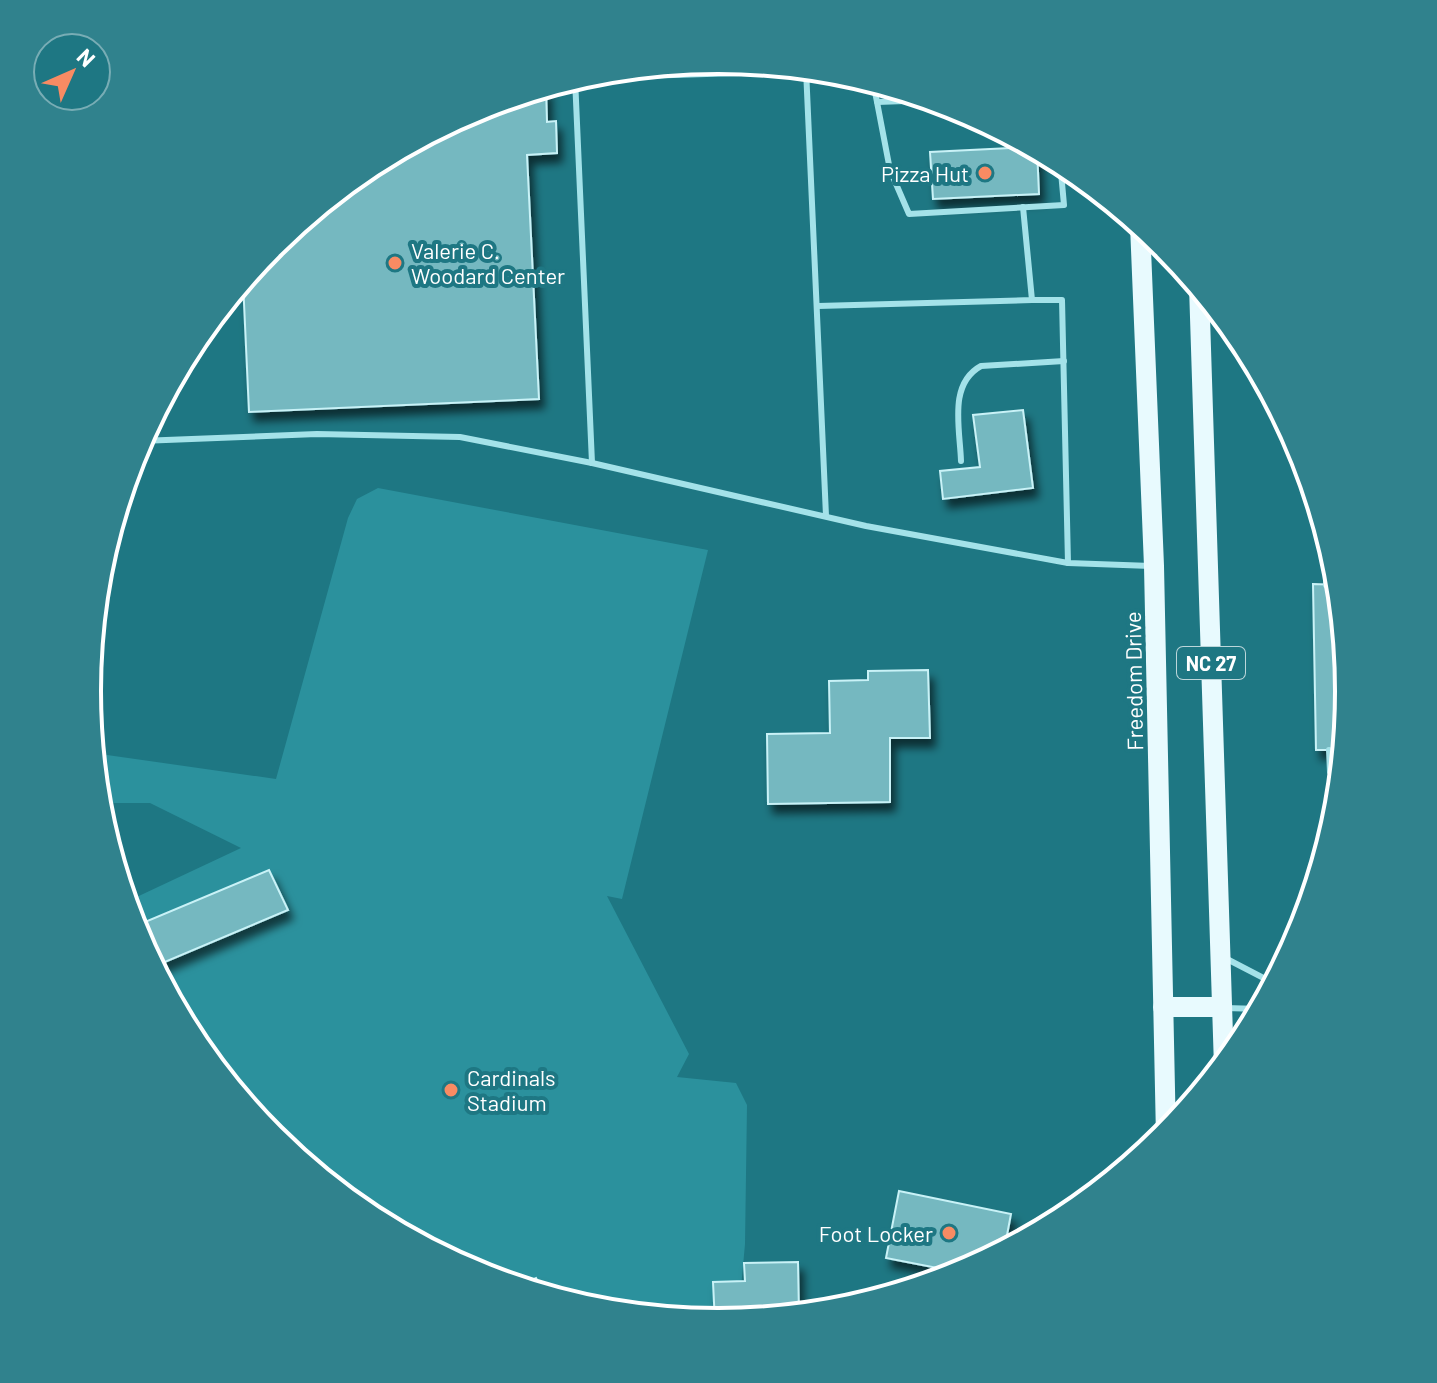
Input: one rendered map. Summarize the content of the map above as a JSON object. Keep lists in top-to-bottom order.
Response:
{
  "streets": {
    "main road": ["NC 27", "Freedom Drive"]
  },
  "places": [
    "Pizza Hut",
    "Valerie C. Woodard Center",
    "Cardinals Stadium",
    "Foot Locker"
  ],
  "north": "top right"
}
